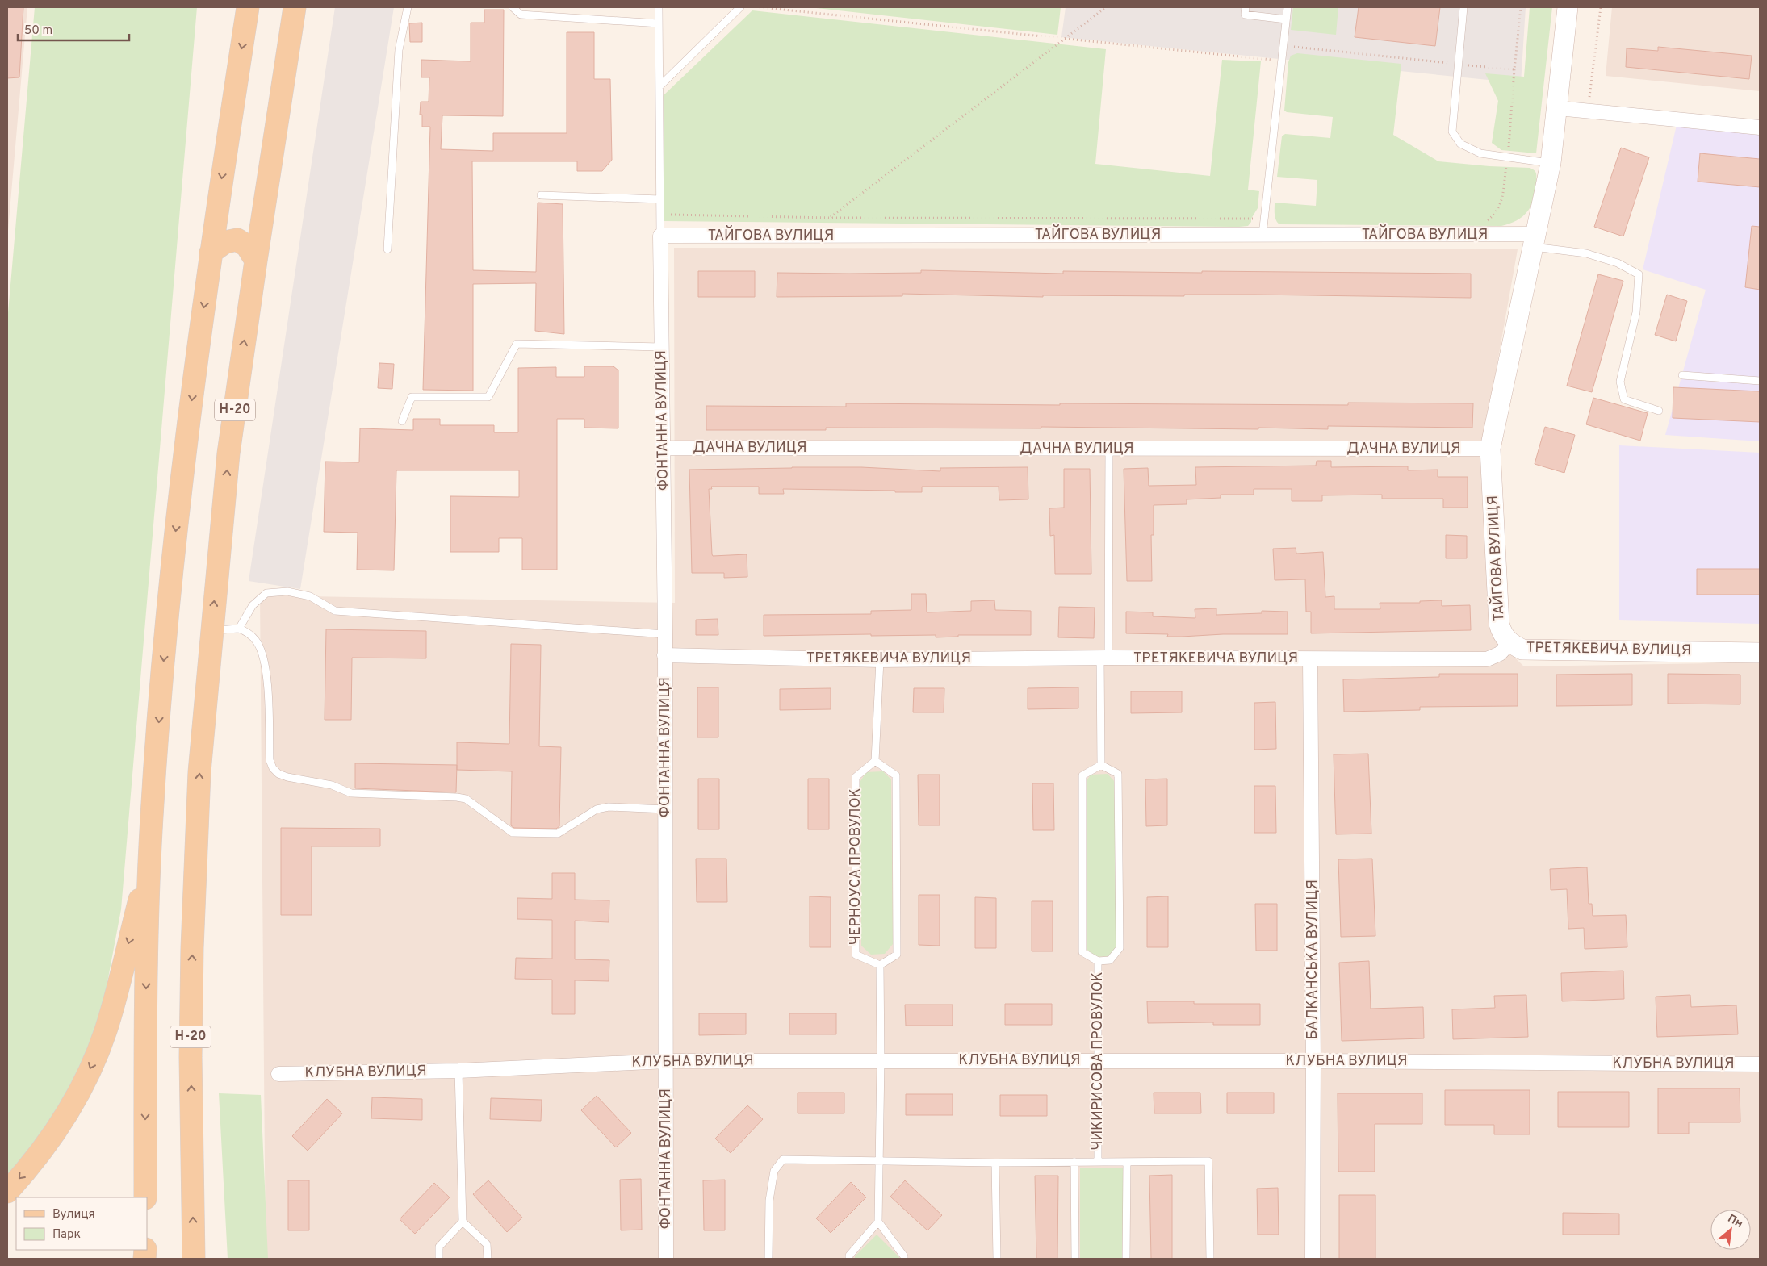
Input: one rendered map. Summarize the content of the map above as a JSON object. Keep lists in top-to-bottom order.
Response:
{
  "streets": {
    "main road": ["Н-20"],
    "street": [
      "ТАЙГОВА ВУЛИЦЯ",
      "ФОНТАННА ВУЛИЦЯ",
      "ДАЧНА ВУЛИЦЯ",
      "ТРЕТЯКЕВИЧА ВУЛИЦЯ",
      "БАЛКАНСЬКА ВУЛИЦЯ",
      "КЛУБНА ВУЛИЦЯ"
    ],
    "lane": ["ЧЕРНОУСА ПРОВУЛОК", "ЧИКИРИСОВА ПРОВУЛОК"]
  },
  "crossings": [
    ["ТАЙГОВА ВУЛИЦЯ", "ФОНТАННА ВУЛИЦЯ"],
    ["ТАЙГОВА ВУЛИЦЯ", "ДАЧНА ВУЛИЦЯ"],
    ["ТАЙГОВА ВУЛИЦЯ", "ТРЕТЯКЕВИЧА ВУЛИЦЯ"],
    ["ФОНТАННА ВУЛИЦЯ", "ДАЧНА ВУЛИЦЯ"],
    ["ФОНТАННА ВУЛИЦЯ", "ТРЕТЯКЕВИЧА ВУЛИЦЯ"],
    ["ФОНТАННА ВУЛИЦЯ", "КЛУБНА ВУЛИЦЯ"],
    ["ТРЕТЯКЕВИЧА ВУЛИЦЯ", "БАЛКАНСЬКА ВУЛИЦЯ"],
    ["БАЛКАНСЬКА ВУЛИЦЯ", "КЛУБНА ВУЛИЦЯ"],
    ["КЛУБНА ВУЛИЦЯ", "ЧИКИРИСОВА ПРОВУЛОК"]
  ],
  "legend": ["Вулиця", "Парк"],
  "scale_bar": "50 m",
  "north": "top right"
}
